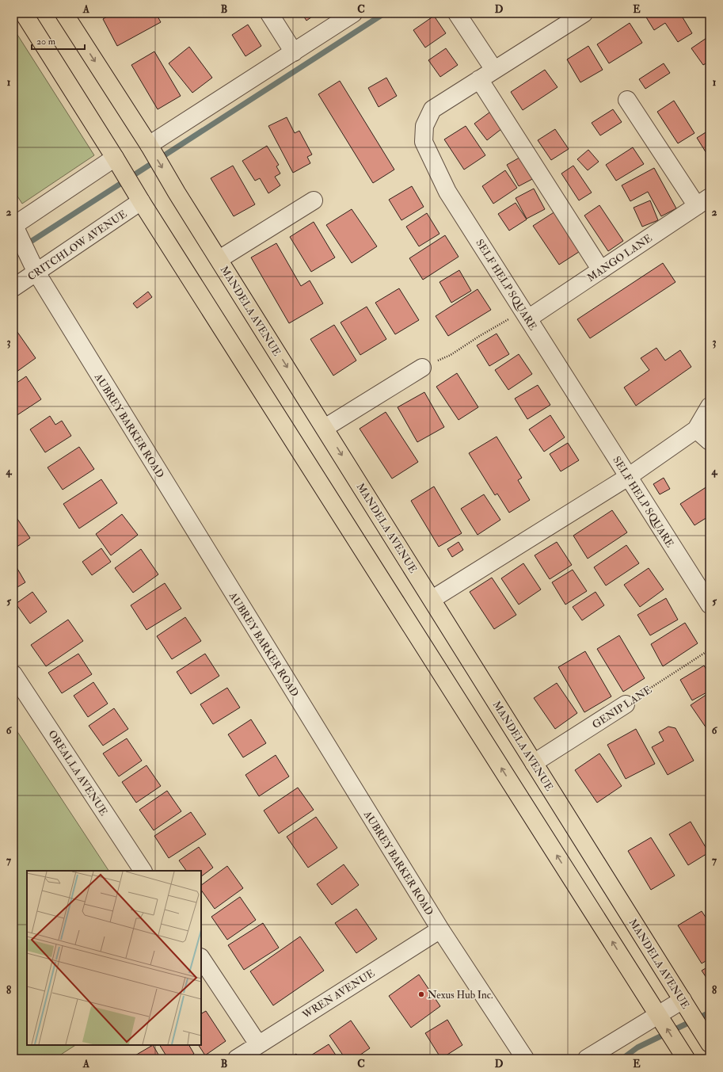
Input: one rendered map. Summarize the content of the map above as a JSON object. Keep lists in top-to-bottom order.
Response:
{
  "streets": {
    "main road": ["MANDELA AVENUE"],
    "street": [
      "CRITCHLOW AVENUE",
      "MANGO LANE",
      "SELF HELP SQUARE",
      "AUBREY BARKER ROAD",
      "GENIP LANE",
      "OREALLA AVENUE",
      "WREN AVENUE"
    ]
  },
  "crossings": [
    ["CRITCHLOW AVENUE", "AUBREY BARKER ROAD"],
    ["MANGO LANE", "SELF HELP SQUARE"],
    ["MANDELA AVENUE", "GENIP LANE"],
    ["AUBREY BARKER ROAD", "WREN AVENUE"]
  ],
  "places": ["Nexus Hub Inc."],
  "scale_bar": "20 m",
  "grid": {
    "columns": [
      "A",
      "B",
      "C",
      "D",
      "E"
    ],
    "rows": [
      "1",
      "2",
      "3",
      "4",
      "5",
      "6",
      "7",
      "8"
    ]
  }
}
